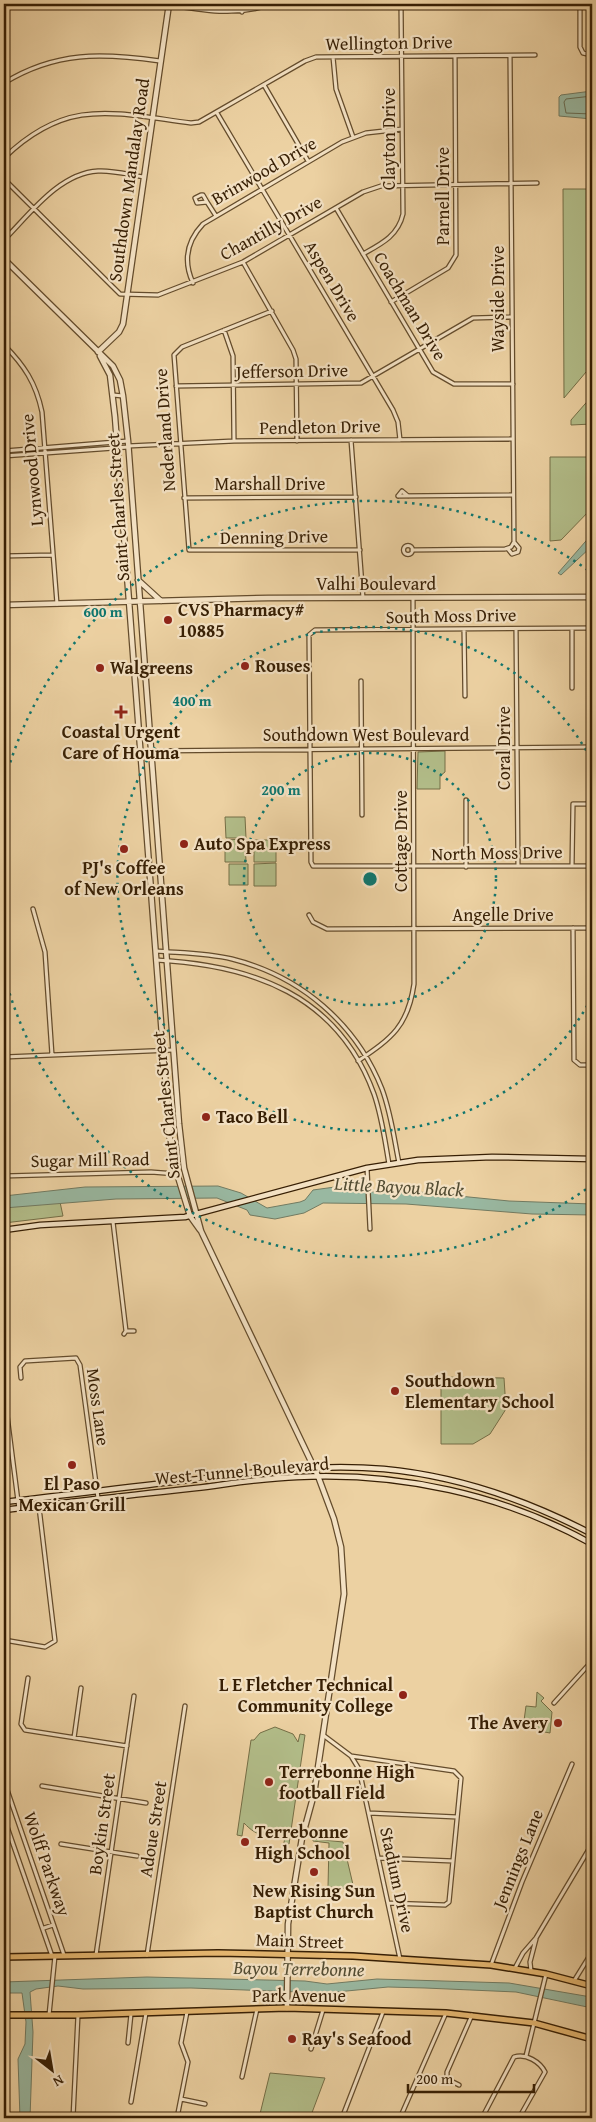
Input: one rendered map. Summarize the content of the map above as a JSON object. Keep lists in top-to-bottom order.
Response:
{
  "streets": {
    "main road": ["Main Street", "Park Avenue"],
    "street": [
      "Wellington Drive",
      "Clayton Drive",
      "Brinwood Drive",
      "Southdown Mandalay Road",
      "Parnell Drive",
      "Chantilly Drive",
      "Aspen Drive",
      "Wayside Drive",
      "Coachman Drive",
      "Jefferson Drive",
      "Pendleton Drive",
      "Nederland Drive",
      "Lynwood Drive",
      "Marshall Drive",
      "Saint Charles Street",
      "Denning Drive",
      "Valhi Boulevard",
      "South Moss Drive",
      "Southdown West Boulevard",
      "Coral Drive",
      "Cottage Drive",
      "North Moss Drive",
      "Angelle Drive",
      "Sugar Mill Road",
      "Moss Lane",
      "West Tunnel Boulevard",
      "Boykin Street",
      "Adoue Street",
      "Jennings Lane",
      "Wolff Parkway",
      "Stadium Drive"
    ]
  },
  "crossings": [
    ["Wellington Drive", "Clayton Drive"],
    ["Wellington Drive", "Southdown Mandalay Road"],
    ["Wellington Drive", "Parnell Drive"],
    ["Wellington Drive", "Aspen Drive"],
    ["Wellington Drive", "Wayside Drive"],
    ["Clayton Drive", "Brinwood Drive"],
    ["Clayton Drive", "Chantilly Drive"],
    ["Clayton Drive", "Coachman Drive"],
    ["Brinwood Drive", "Chantilly Drive"],
    ["Brinwood Drive", "Aspen Drive"],
    ["Southdown Mandalay Road", "Chantilly Drive"],
    ["Southdown Mandalay Road", "Saint Charles Street"],
    ["Parnell Drive", "Chantilly Drive"],
    ["Parnell Drive", "Coachman Drive"],
    ["Chantilly Drive", "Aspen Drive"],
    ["Chantilly Drive", "Wayside Drive"],
    ["Chantilly Drive", "Coachman Drive"],
    ["Aspen Drive", "Jefferson Drive"],
    ["Aspen Drive", "Pendleton Drive"],
    ["Wayside Drive", "Coachman Drive"],
    ["Wayside Drive", "Jefferson Drive"],
    ["Wayside Drive", "Pendleton Drive"],
    ["Coachman Drive", "Jefferson Drive"],
    ["Jefferson Drive", "Nederland Drive"],
    ["Pendleton Drive", "Nederland Drive"],
    ["Pendleton Drive", "Saint Charles Street"],
    ["Nederland Drive", "Marshall Drive"],
    ["Nederland Drive", "Denning Drive"],
    ["Lynwood Drive", "Valhi Boulevard"],
    ["Saint Charles Street", "Valhi Boulevard"],
    ["Saint Charles Street", "Southdown West Boulevard"],
    ["Saint Charles Street", "Sugar Mill Road"],
    ["Saint Charles Street", "West Tunnel Boulevard"],
    ["Saint Charles Street", "Main Street"],
    ["Saint Charles Street", "Park Avenue"],
    ["Valhi Boulevard", "Cottage Drive"],
    ["South Moss Drive", "Southdown West Boulevard"],
    ["South Moss Drive", "Coral Drive"],
    ["South Moss Drive", "Cottage Drive"],
    ["South Moss Drive", "North Moss Drive"],
    ["Southdown West Boulevard", "Coral Drive"],
    ["Southdown West Boulevard", "Cottage Drive"],
    ["Southdown West Boulevard", "North Moss Drive"],
    ["Coral Drive", "North Moss Drive"],
    ["Cottage Drive", "North Moss Drive"],
    ["Cottage Drive", "Angelle Drive"],
    ["Moss Lane", "West Tunnel Boulevard"],
    ["Boykin Street", "Main Street"],
    ["Adoue Street", "Main Street"],
    ["Jennings Lane", "Main Street"],
    ["Wolff Parkway", "Main Street"],
    ["Stadium Drive", "Main Street"]
  ],
  "water": ["Little Bayou Black", "Bayou Terrebonne"],
  "places": {
    "other": [
      "CVS Pharmacy# 10885",
      "Rouses",
      "Walgreens",
      "Auto Spa Express",
      "PJ's Coffee of New Orleans",
      "Taco Bell",
      "Southdown Elementary School",
      "El Paso Mexican Grill",
      "L E Fletcher Technical Community College",
      "The Avery",
      "Terrebonne High football Field",
      "Terrebonne High School",
      "New Rising Sun Baptist Church",
      "Ray's Seafood"
    ],
    "health": ["Coastal Urgent Care of Houma"]
  },
  "scale_bar": "200 m",
  "north": "bottom right",
  "rings": ["600 m", "400 m", "200 m"]
}
